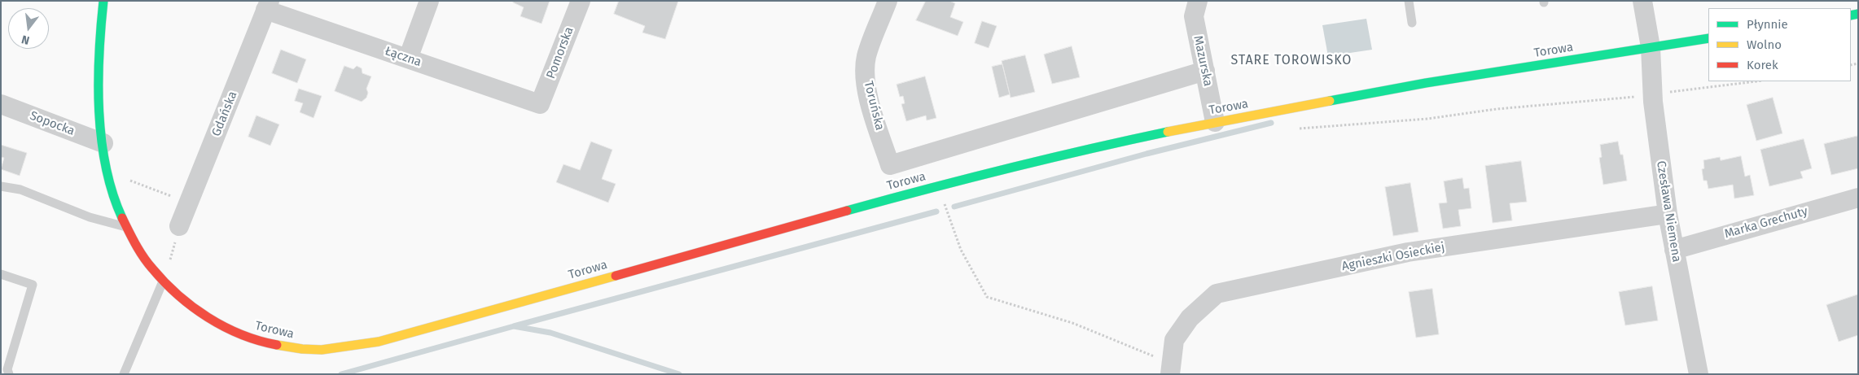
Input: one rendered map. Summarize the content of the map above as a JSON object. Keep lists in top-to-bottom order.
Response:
{
  "streets": {
    "street": [
      "Torowa",
      "Pomorska",
      "Łączna",
      "Mazurska",
      "Toruńska",
      "Gdańska",
      "Sopocka",
      "Czesława Niemena",
      "Marka Grechuty",
      "Agnieszki Osieckiej"
    ]
  },
  "crossings": [
    ["Torowa", "Mazurska"],
    ["Torowa", "Sopocka"],
    ["Torowa", "Czesława Niemena"],
    ["Pomorska", "Łączna"],
    ["Łączna", "Gdańska"],
    ["Mazurska", "Toruńska"],
    ["Czesława Niemena", "Marka Grechuty"],
    ["Czesława Niemena", "Agnieszki Osieckiej"]
  ],
  "districts": ["STARE TOROWISKO"],
  "legend": ["Płynnie", "Wolno", "Korek"],
  "north": "bottom"
}
